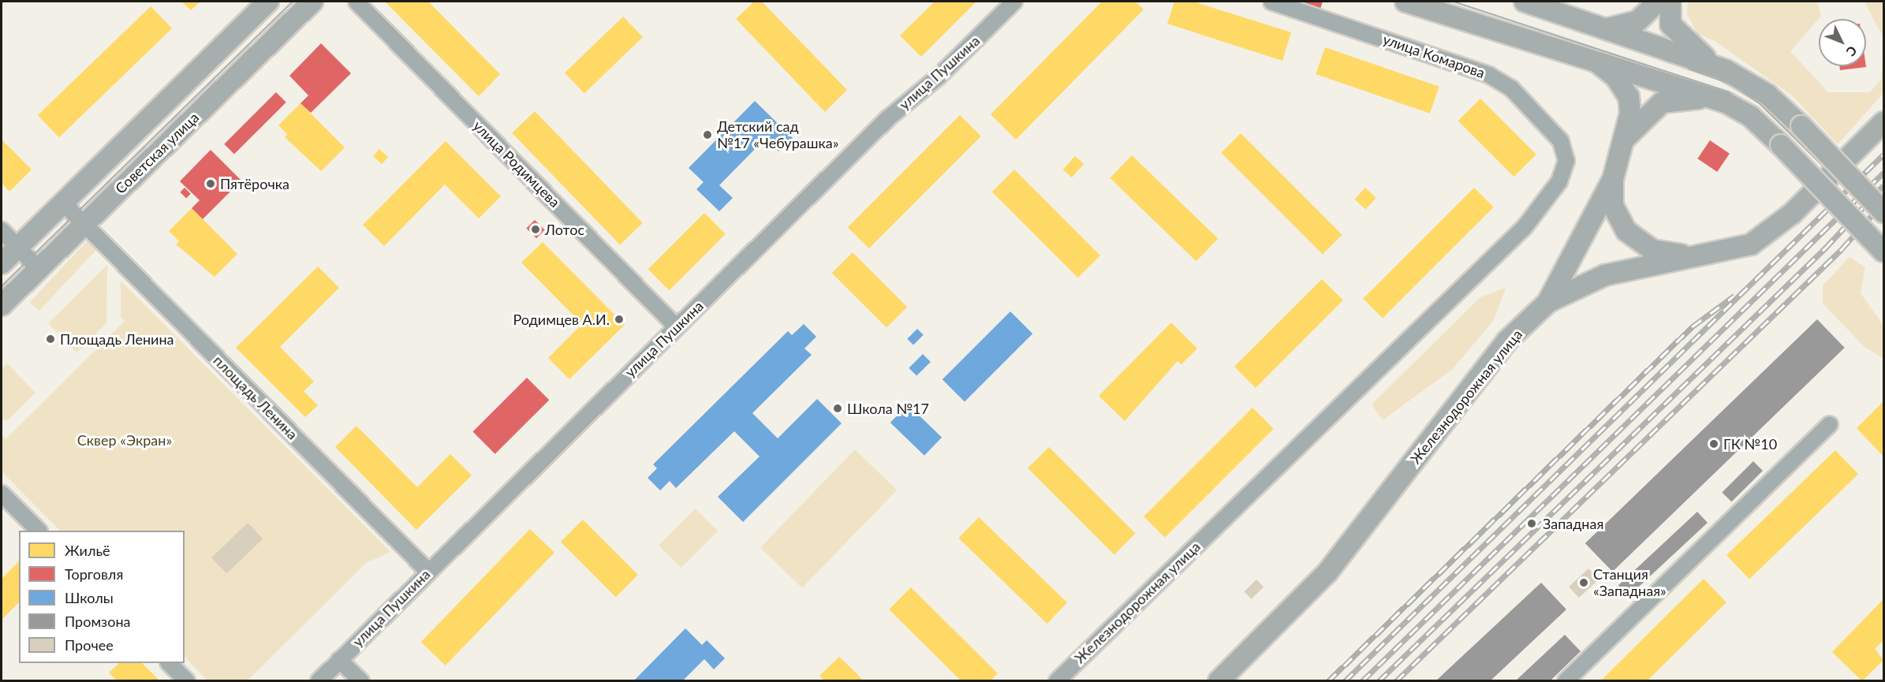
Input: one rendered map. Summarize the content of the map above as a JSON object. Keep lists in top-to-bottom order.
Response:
{
  "streets": {
    "main road": ["Советская улица", "Железнодорожная улица"],
    "street": [
      "улица Комарова",
      "улица Пушкина",
      "улица Родимцева",
      "площадь Ленина"
    ]
  },
  "crossings": [
    ["улица Комарова", "Железнодорожная улица"],
    ["улица Пушкина", "улица Родимцева"],
    ["улица Пушкина", "площадь Ленина"],
    ["Советская улица", "площадь Ленина"]
  ],
  "parks": ["Сквер «Экран»"],
  "places": [
    "Детский сад №17 «Чебурашка»",
    "Пятёрочка",
    "Лотос",
    "Родимцев А.И.",
    "Площадь Ленина",
    "Школа №17",
    "ГК №10",
    "Западная",
    "Станция «Западная»"
  ],
  "legend": [
    "Жильё",
    "Торговля",
    "Школы",
    "Промзона",
    "Прочее"
  ],
  "north": "bottom right"
}
